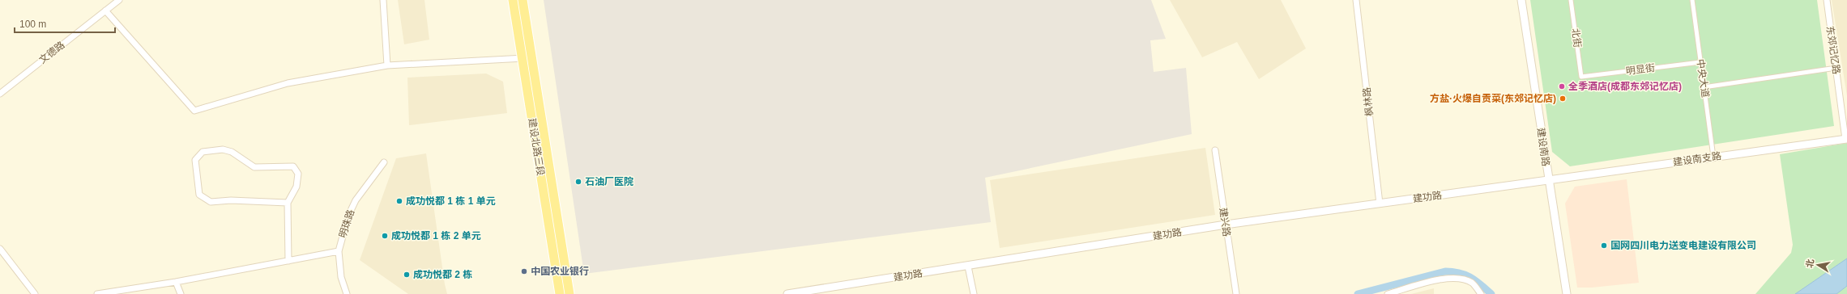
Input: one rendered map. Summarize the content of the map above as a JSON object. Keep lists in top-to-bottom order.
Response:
{
  "streets": {
    "main road": ["建设北路三段"],
    "street": [
      "北街",
      "东郊记忆路",
      "文德路",
      "明显街",
      "中央大道",
      "枫林路",
      "建设南路",
      "建设南支路",
      "建功路",
      "建兴路",
      "明珠路"
    ]
  },
  "crossings": [
    ["北街", "明显街"],
    ["东郊记忆路", "建设南支路"],
    ["明显街", "中央大道"],
    ["中央大道", "建设南支路"],
    ["枫林路", "建功路"],
    ["建设南路", "建设南支路"],
    ["建设南路", "建功路"],
    ["建设南支路", "建功路"],
    ["建功路", "建兴路"]
  ],
  "places": [
    "全季酒店(成都东郊记忆店)",
    "方盐·火爆自贡菜(东郊记忆店)",
    "石油厂医院",
    "成功悦都 1 栋 1 单元",
    "成功悦都 1 栋 2 单元",
    "国网四川电力送变电建设有限公司",
    "中国农业银行",
    "成功悦都 2 栋"
  ],
  "scale_bar": "100 m",
  "north": "left"
}
